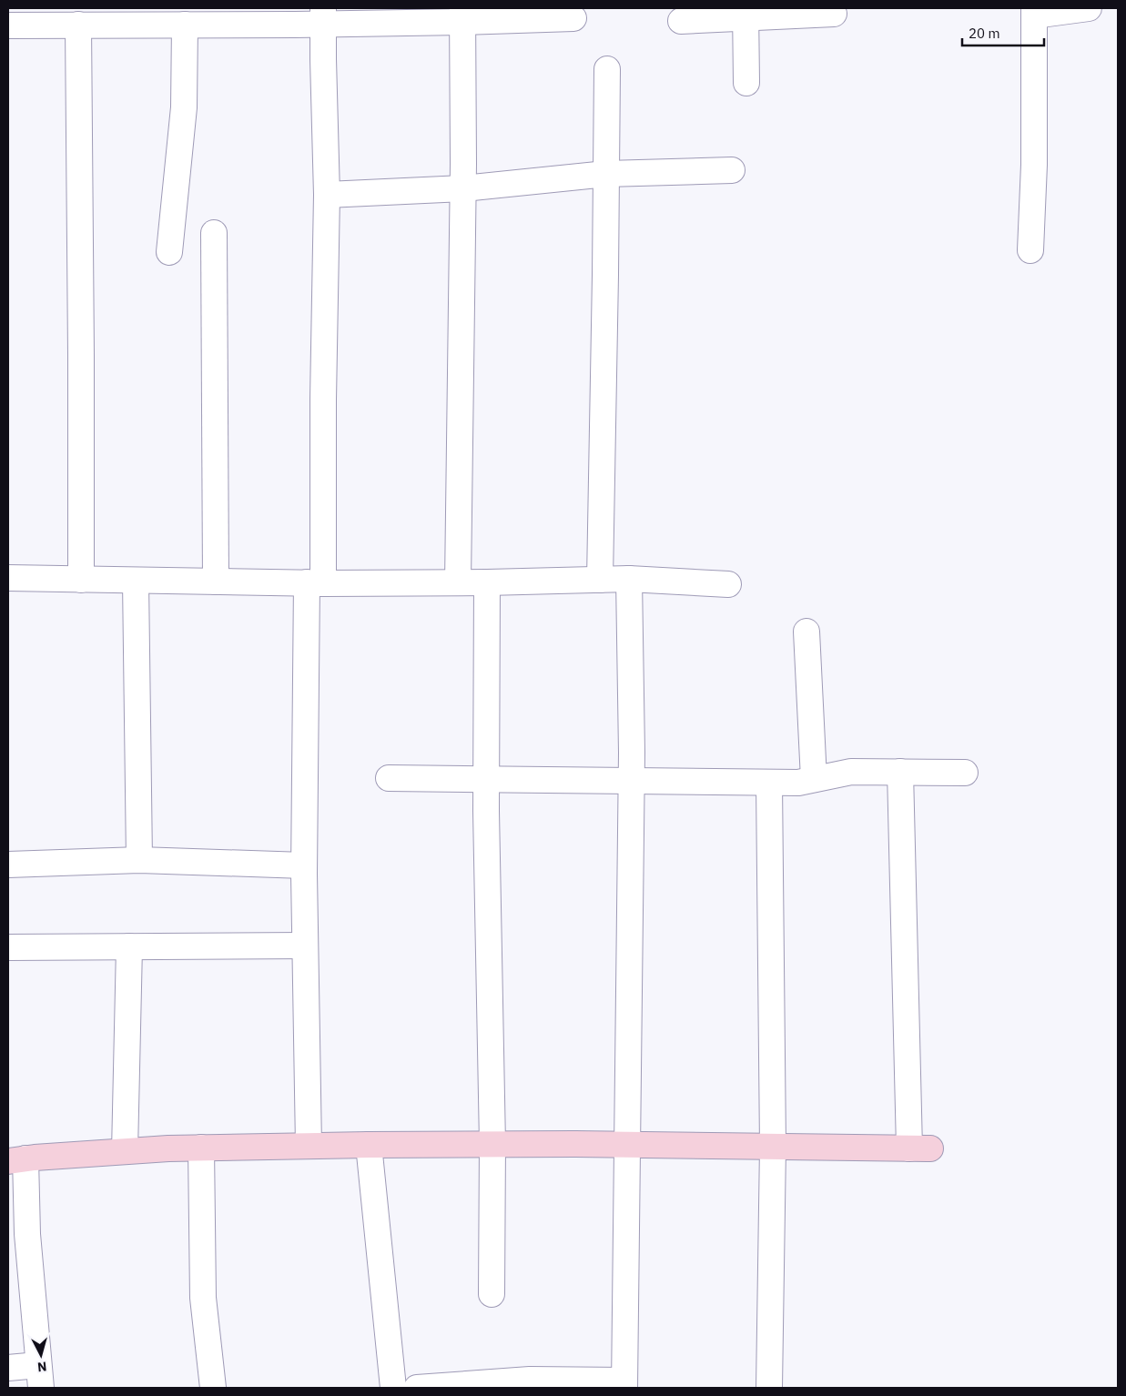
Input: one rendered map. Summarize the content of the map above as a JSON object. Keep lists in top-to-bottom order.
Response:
{
  "scale_bar": "20 m",
  "north": "bottom"
}
